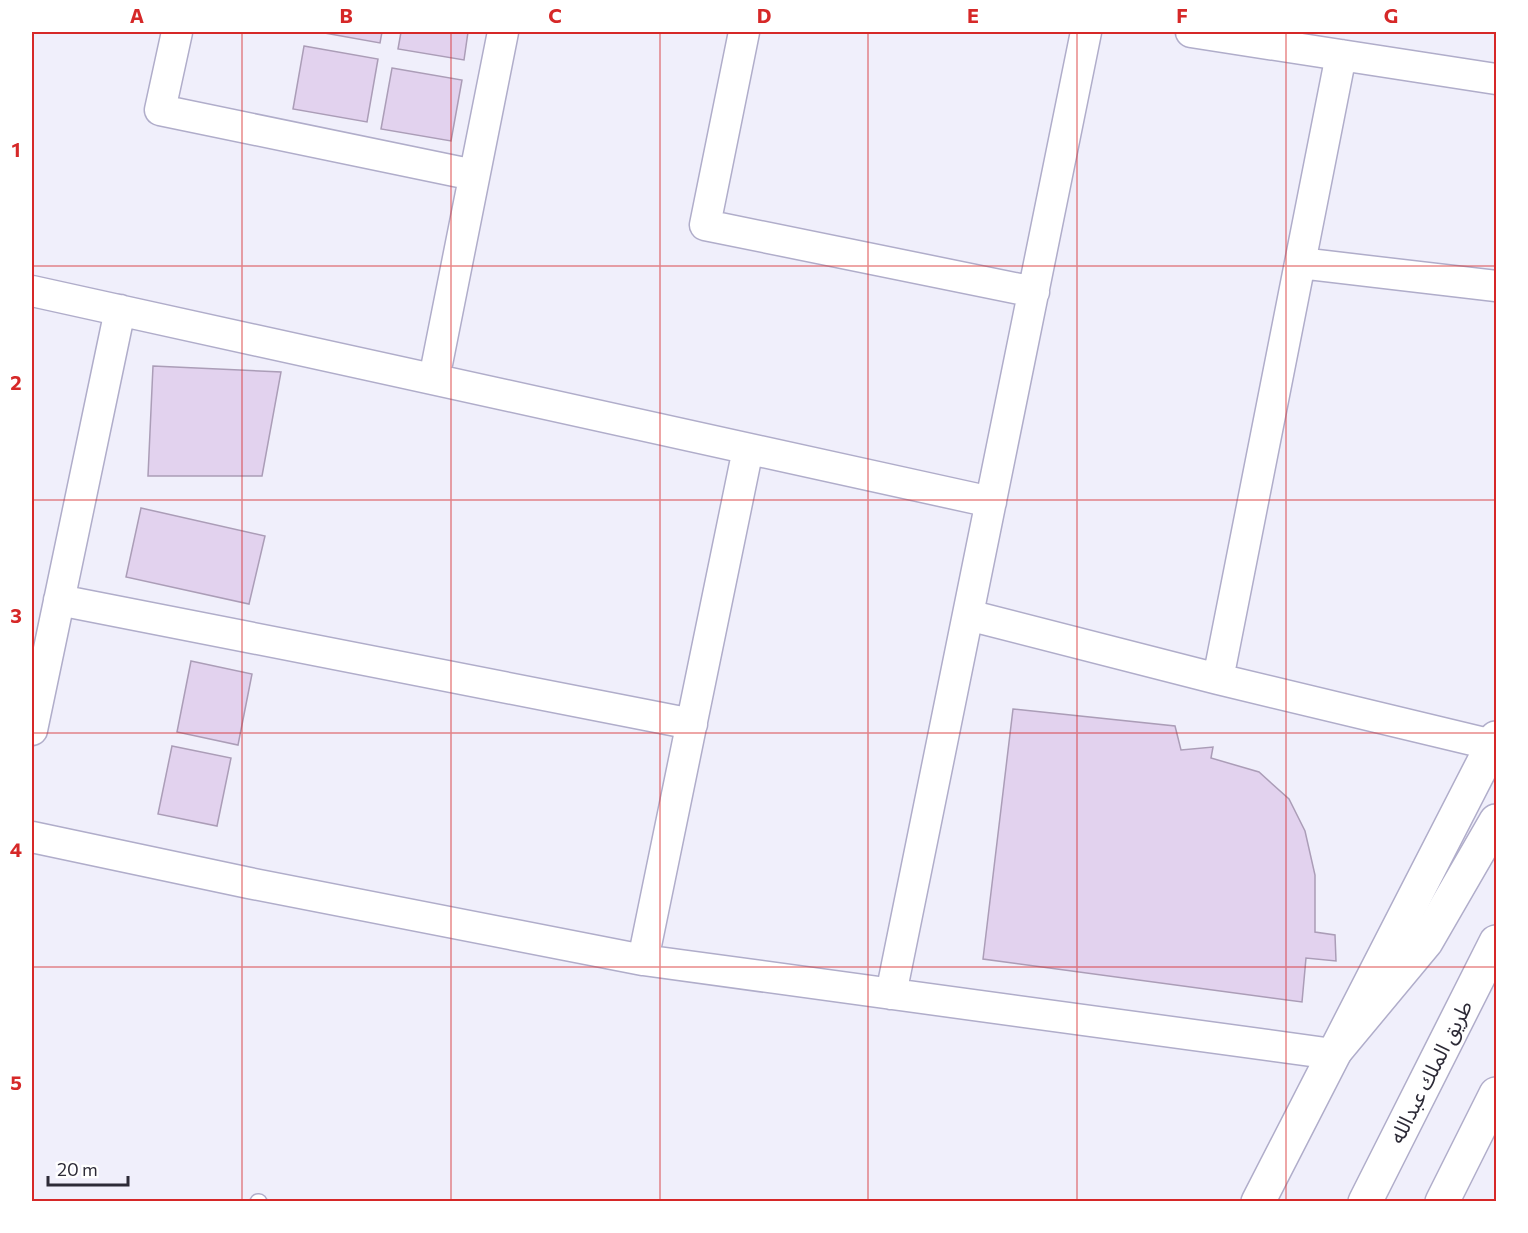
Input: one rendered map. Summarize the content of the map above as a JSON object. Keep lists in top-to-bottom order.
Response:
{
  "streets": {
    "main road": ["طريق الملك عبدالله"]
  },
  "scale_bar": "20 m",
  "grid": {
    "columns": [
      "A",
      "B",
      "C",
      "D",
      "E",
      "F",
      "G"
    ],
    "rows": [
      "1",
      "2",
      "3",
      "4",
      "5"
    ]
  }
}
